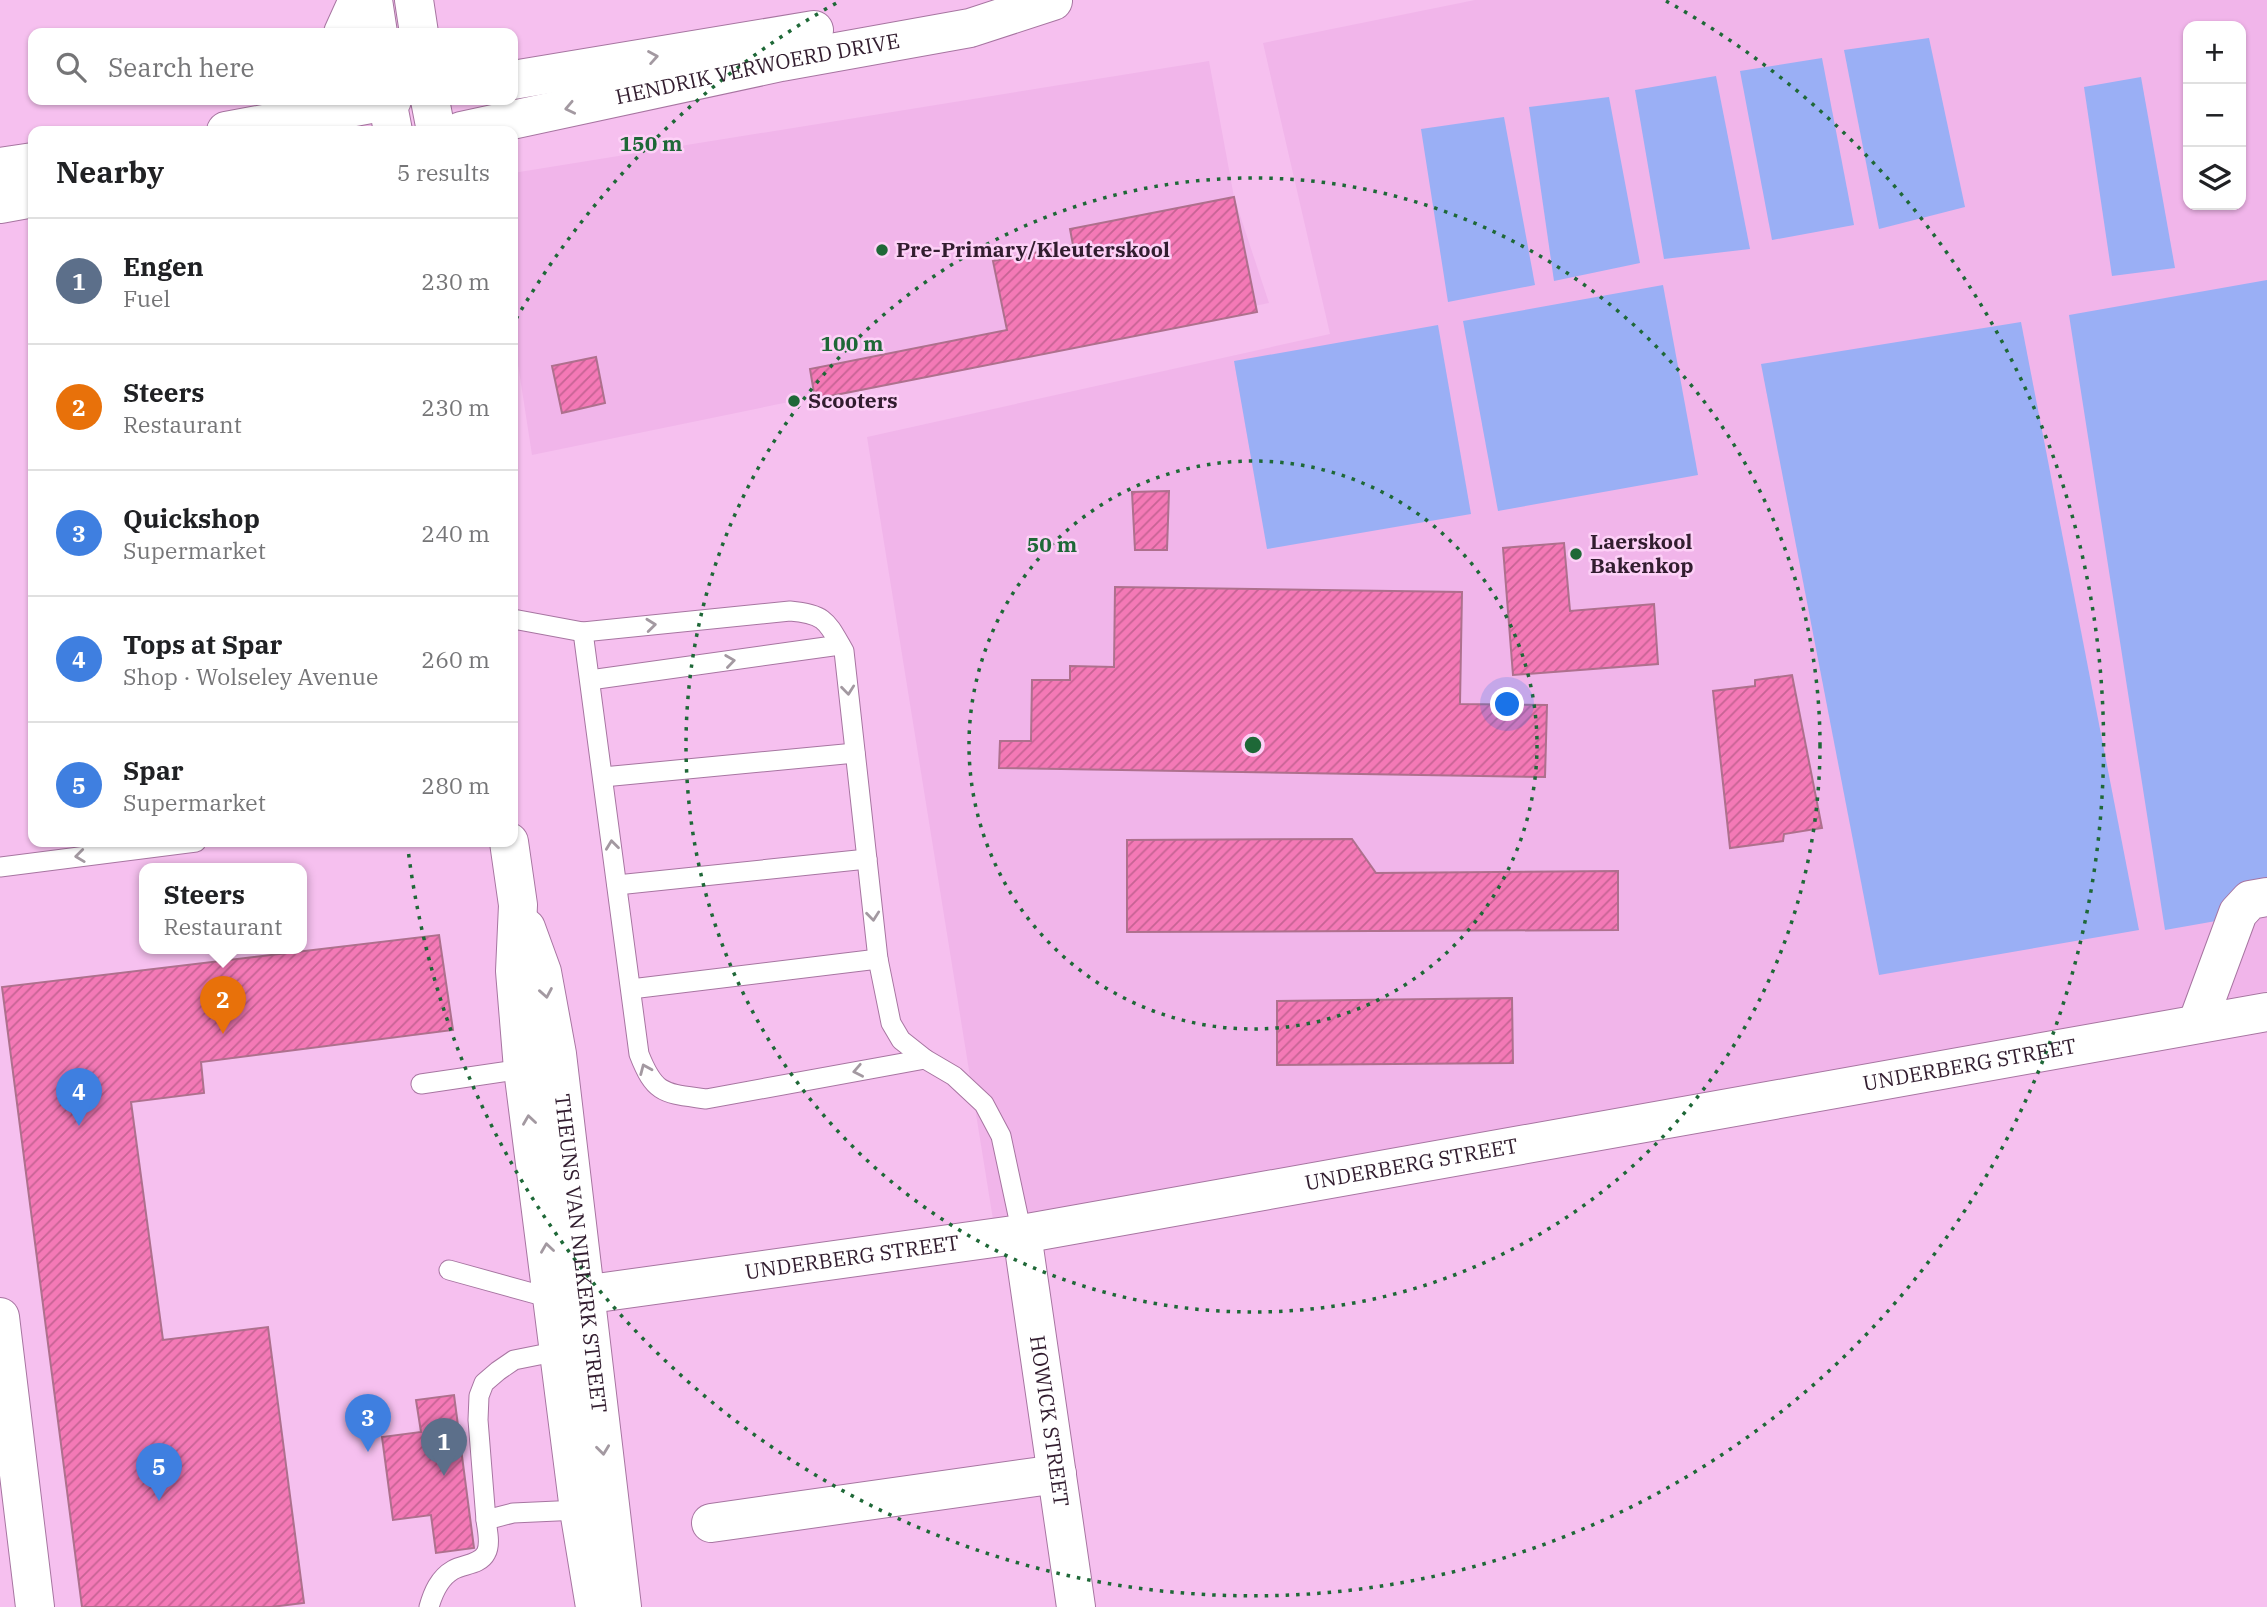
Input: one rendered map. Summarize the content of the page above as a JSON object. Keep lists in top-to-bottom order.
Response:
{
  "streets": {
    "street": [
      "HENDRIK VERWOERD DRIVE",
      "UNDERBERG STREET",
      "THEUNS VAN NIEKERK STREET",
      "HOWICK STREET"
    ]
  },
  "crossings": [
    ["UNDERBERG STREET", "THEUNS VAN NIEKERK STREET"],
    ["UNDERBERG STREET", "HOWICK STREET"]
  ],
  "places": ["Pre-Primary/Kleuterskool", "Scooters", "Laerskool Bakenkop"],
  "page": {
    "map_buttons": ["+", "−"],
    "search": "Search here",
    "heading": ["Nearby", "5 results"],
    "list": [
      {
        "mark": "1",
        "name": "Engen",
        "note": "Fuel",
        "value": "230 m"
      },
      {
        "mark": "2",
        "name": "Steers",
        "note": "Restaurant",
        "value": "230 m"
      },
      {
        "mark": "3",
        "name": "Quickshop",
        "note": "Supermarket",
        "value": "240 m"
      },
      {
        "mark": "4",
        "name": "Tops at Spar",
        "note": "Shop · Wolseley Avenue",
        "value": "260 m"
      },
      {
        "mark": "5",
        "name": "Spar",
        "note": "Supermarket",
        "value": "280 m"
      }
    ],
    "popup": ["Steers", "Restaurant"],
    "pins": [
      "2",
      "4",
      "3",
      "1",
      "5"
    ]
  },
  "rings": ["150 m", "100 m", "50 m"]
}
